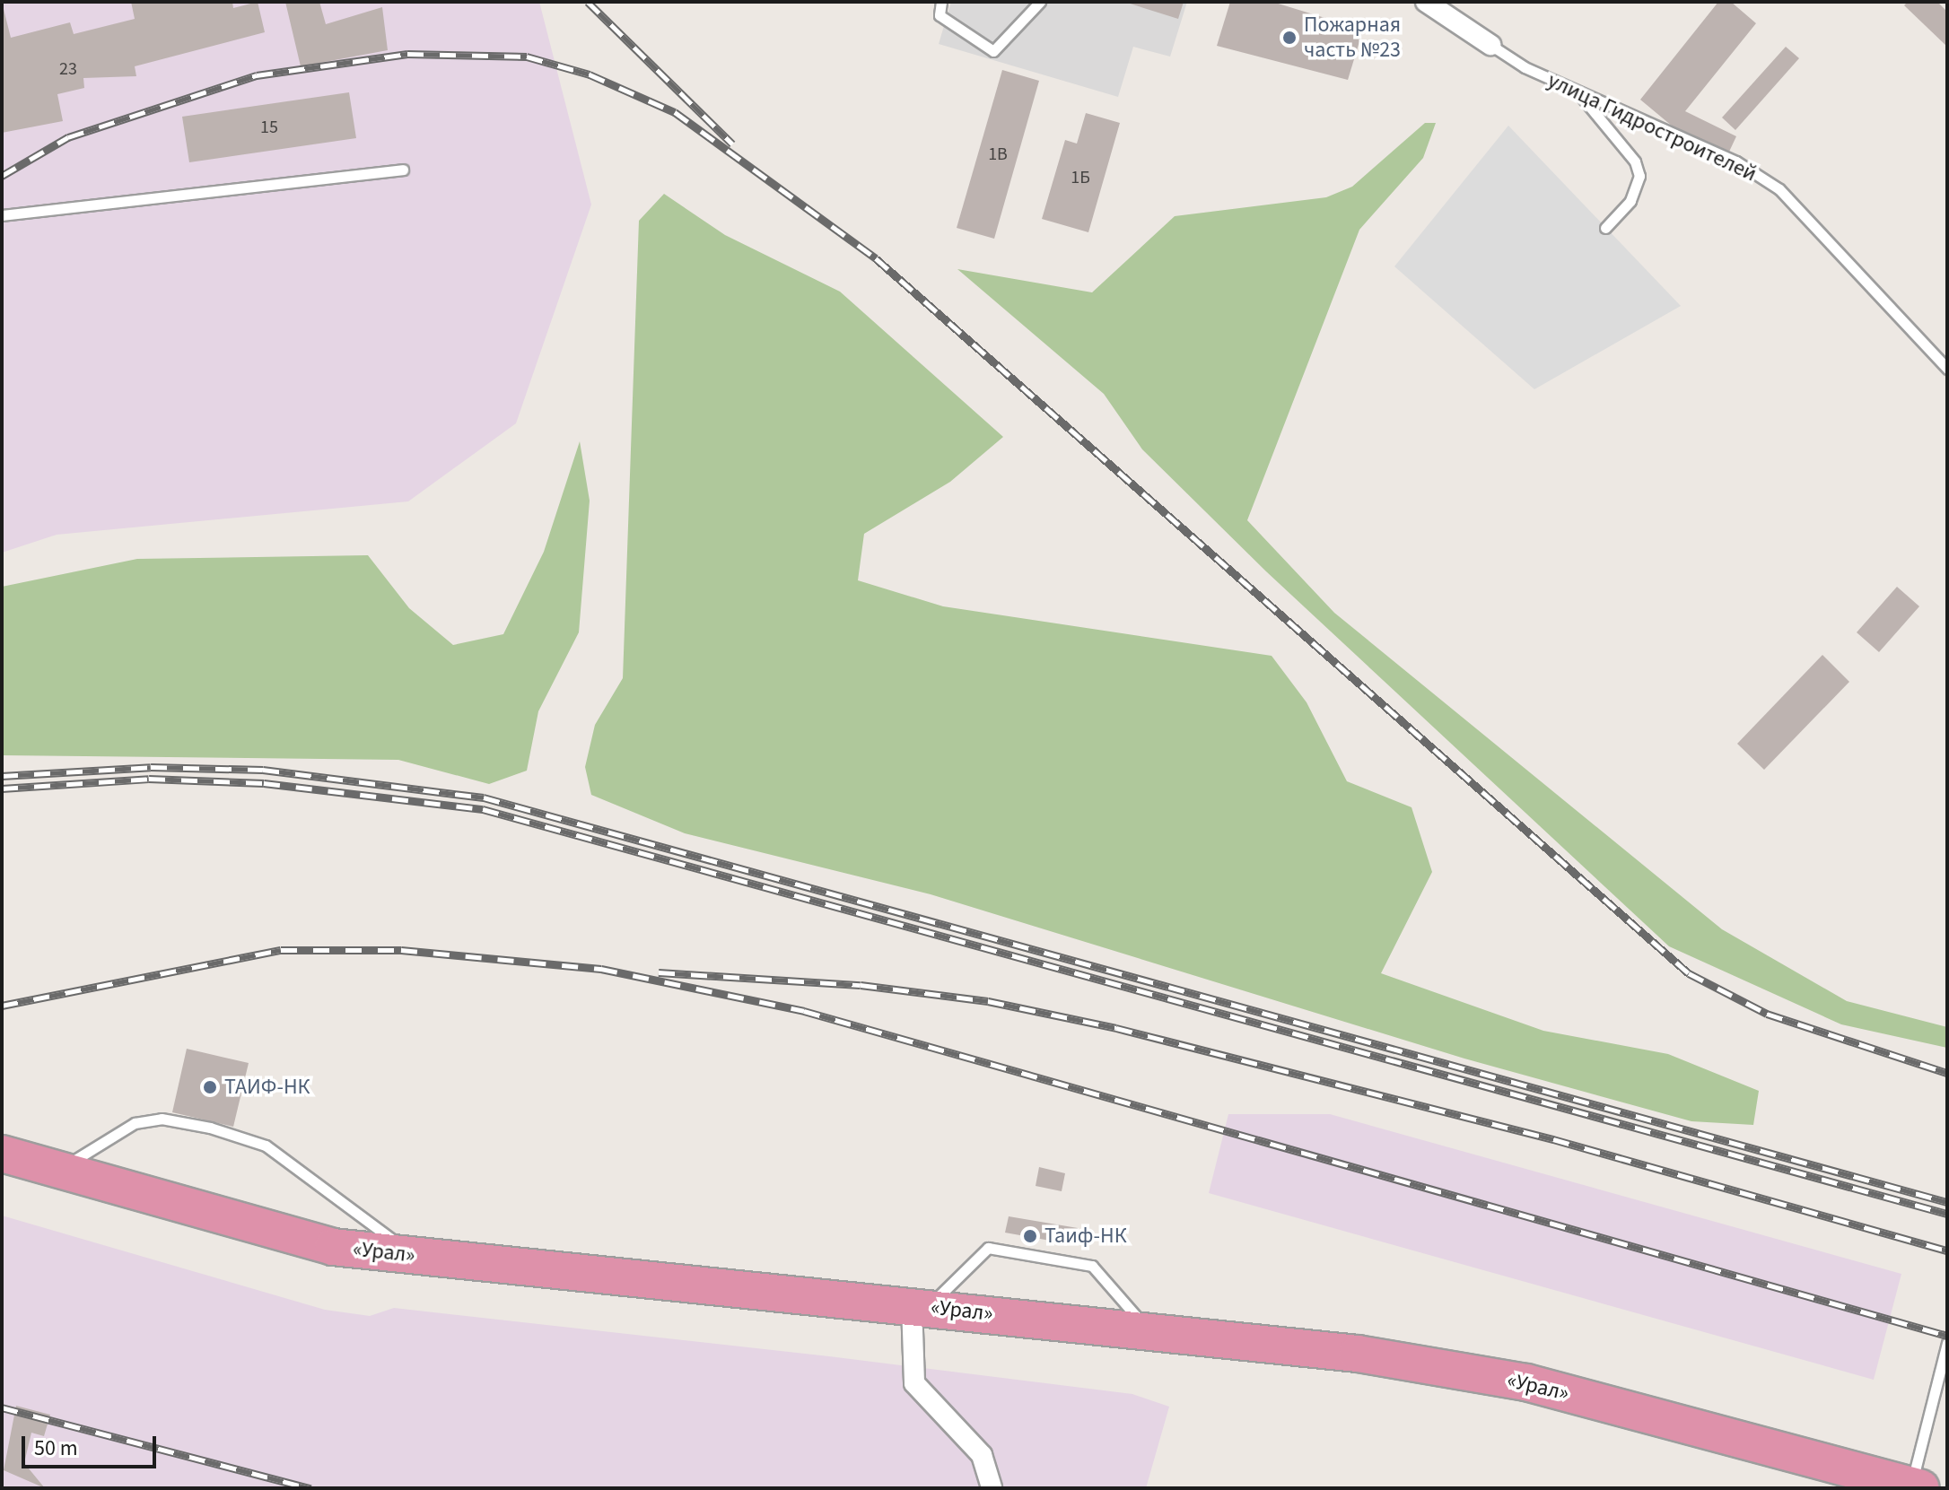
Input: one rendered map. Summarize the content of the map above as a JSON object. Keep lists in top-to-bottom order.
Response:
{
  "streets": {
    "highway": ["«Урал»"],
    "street": ["улица Гидростроителей"]
  },
  "places": ["Пожарная часть №23", "ТАИФ-НК", "Таиф-НК"],
  "house_numbers": [
    "23",
    "15",
    "1В",
    "1Б"
  ],
  "scale_bar": "50 m"
}
